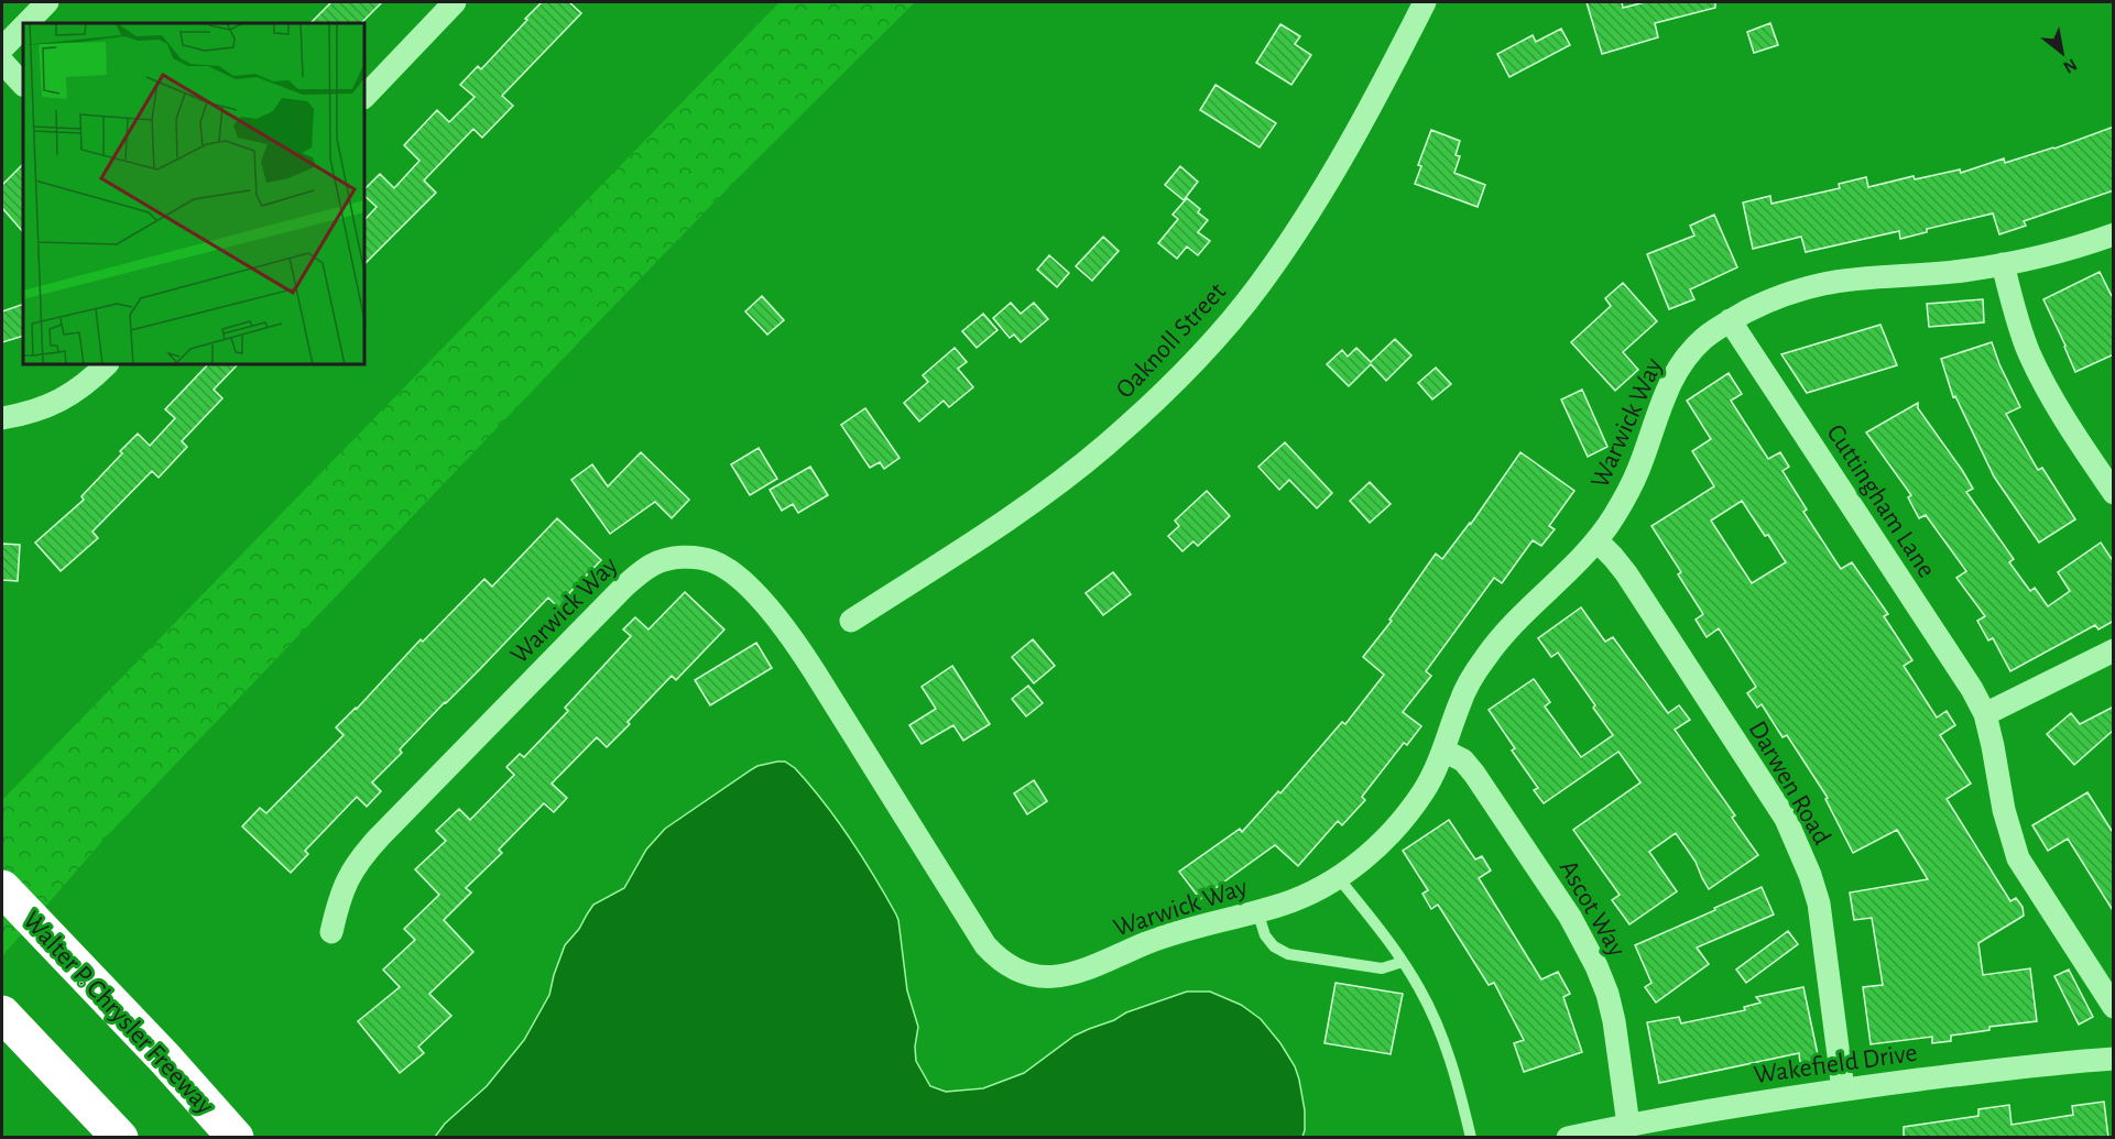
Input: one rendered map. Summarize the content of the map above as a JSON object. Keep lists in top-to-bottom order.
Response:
{
  "streets": {
    "highway": ["Walter P. Chrysler Freeway"],
    "street": [
      "Oaknoll Street",
      "Warwick Way",
      "Cuttingham Lane",
      "Darwen Road",
      "Ascot Way",
      "Wakefield Drive"
    ]
  },
  "crossings": [
    ["Warwick Way", "Cuttingham Lane"],
    ["Warwick Way", "Darwen Road"],
    ["Warwick Way", "Ascot Way"],
    ["Darwen Road", "Wakefield Drive"],
    ["Ascot Way", "Wakefield Drive"]
  ],
  "north": "bottom right"
}
